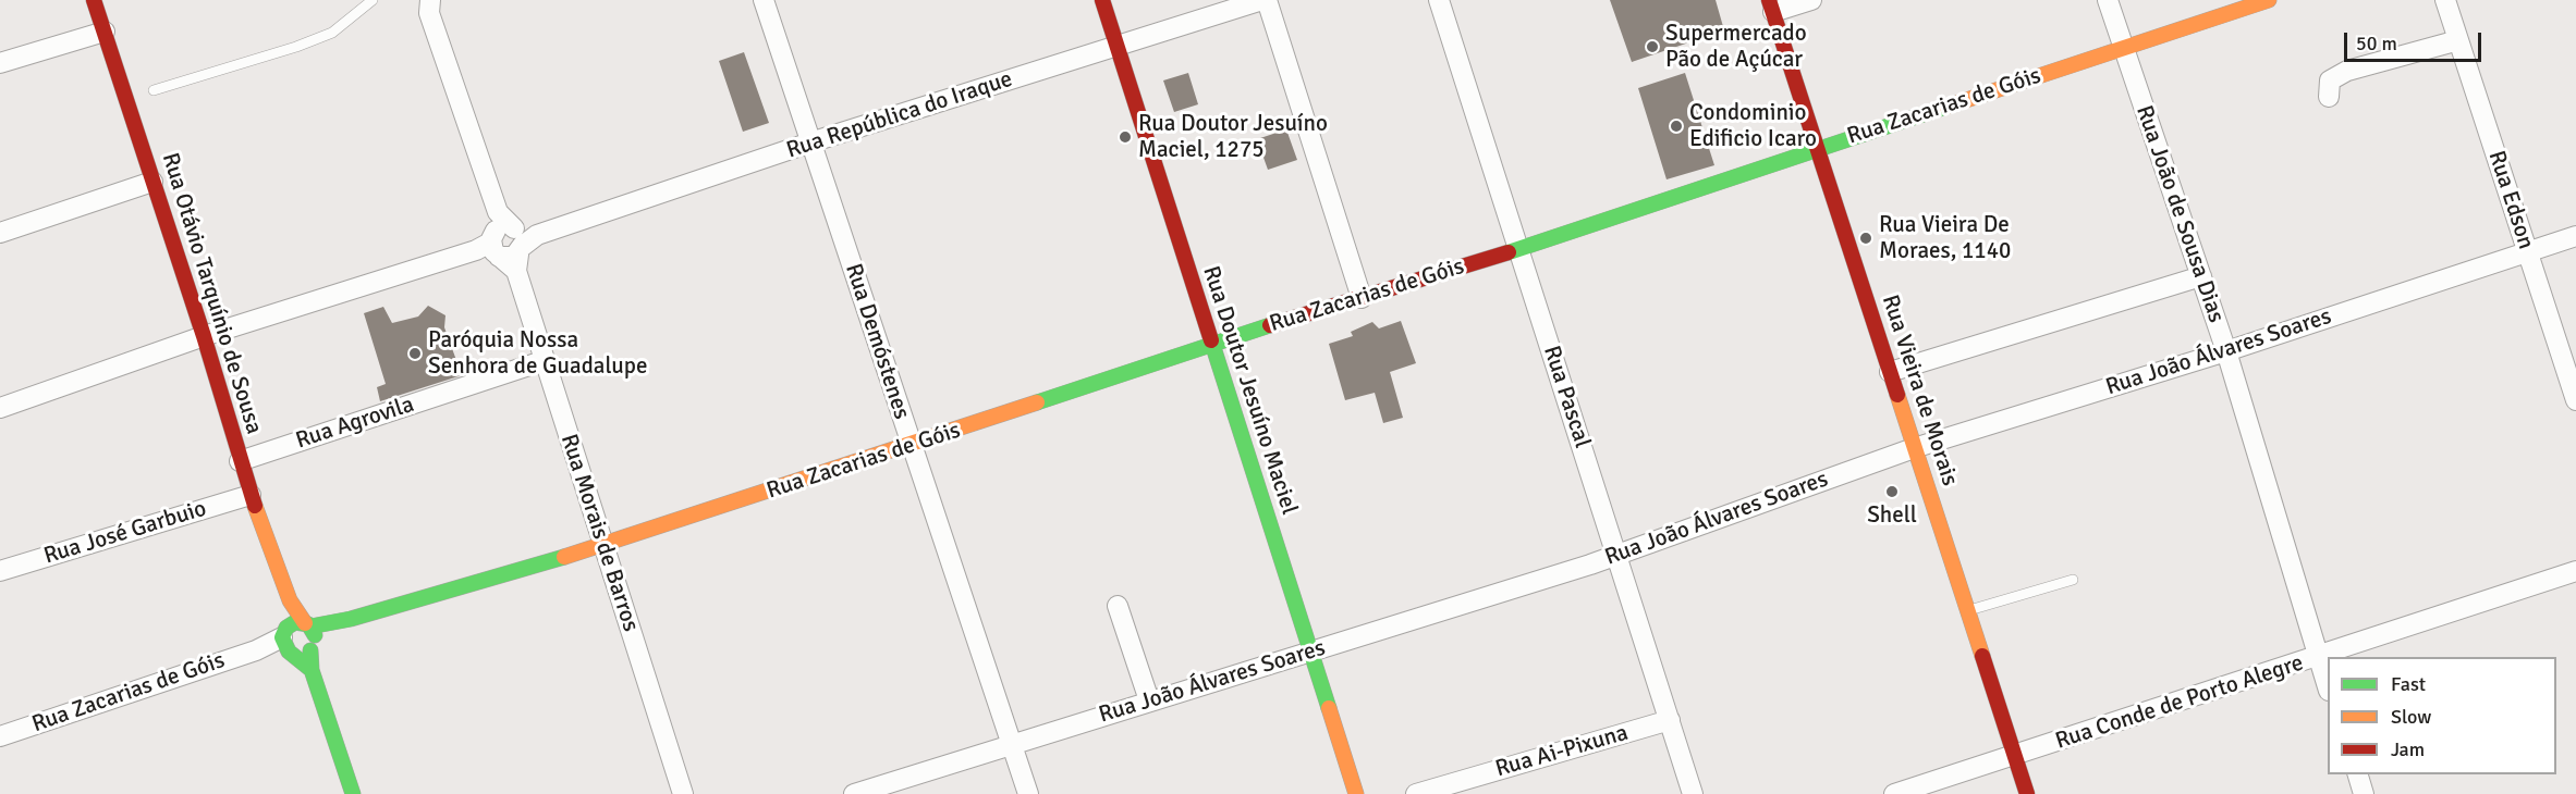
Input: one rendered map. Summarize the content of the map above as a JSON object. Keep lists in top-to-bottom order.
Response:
{
  "streets": {
    "street": [
      "Rua Zacarias de Góis",
      "Rua República do Iraque",
      "Rua Edson",
      "Rua João de Sousa Dias",
      "Rua Otávio Tarquínio de Sousa",
      "Rua Demóstenes",
      "Rua João Álvares Soares",
      "Rua Doutor Jesuíno Maciel",
      "Rua Vieira de Morais",
      "Rua Pascal",
      "Rua Agrovila",
      "Rua José Garbuio",
      "Rua Morais de Barros",
      "Rua Conde de Porto Alegre",
      "Rua Ai-Pixuna"
    ]
  },
  "crossings": [
    ["Rua Zacarias de Góis", "Rua João de Sousa Dias"],
    ["Rua Zacarias de Góis", "Rua Otávio Tarquínio de Sousa"],
    ["Rua Zacarias de Góis", "Rua Demóstenes"],
    ["Rua Zacarias de Góis", "Rua Doutor Jesuíno Maciel"],
    ["Rua Zacarias de Góis", "Rua Vieira de Morais"],
    ["Rua Zacarias de Góis", "Rua Pascal"],
    ["Rua Zacarias de Góis", "Rua Morais de Barros"],
    ["Rua República do Iraque", "Rua Otávio Tarquínio de Sousa"],
    ["Rua República do Iraque", "Rua Demóstenes"],
    ["Rua República do Iraque", "Rua Doutor Jesuíno Maciel"],
    ["Rua República do Iraque", "Rua Morais de Barros"],
    ["Rua Edson", "Rua João Álvares Soares"],
    ["Rua João de Sousa Dias", "Rua João Álvares Soares"],
    ["Rua João de Sousa Dias", "Rua Conde de Porto Alegre"],
    ["Rua Otávio Tarquínio de Sousa", "Rua Agrovila"],
    ["Rua Otávio Tarquínio de Sousa", "Rua José Garbuio"],
    ["Rua Demóstenes", "Rua João Álvares Soares"],
    ["Rua João Álvares Soares", "Rua Doutor Jesuíno Maciel"],
    ["Rua João Álvares Soares", "Rua Vieira de Morais"],
    ["Rua João Álvares Soares", "Rua Pascal"],
    ["Rua Vieira de Morais", "Rua Conde de Porto Alegre"],
    ["Rua Pascal", "Rua Ai-Pixuna"],
    ["Rua Agrovila", "Rua Morais de Barros"]
  ],
  "places": [
    "Supermercado Pão de Açúcar",
    "Condominio Edificio Icaro",
    "Rua Doutor Jesuíno Maciel, 1275",
    "Rua Vieira De Moraes, 1140",
    "Paróquia Nossa Senhora de Guadalupe",
    "Shell"
  ],
  "legend": ["Fast", "Slow", "Jam"],
  "scale_bar": "50 m"
}
